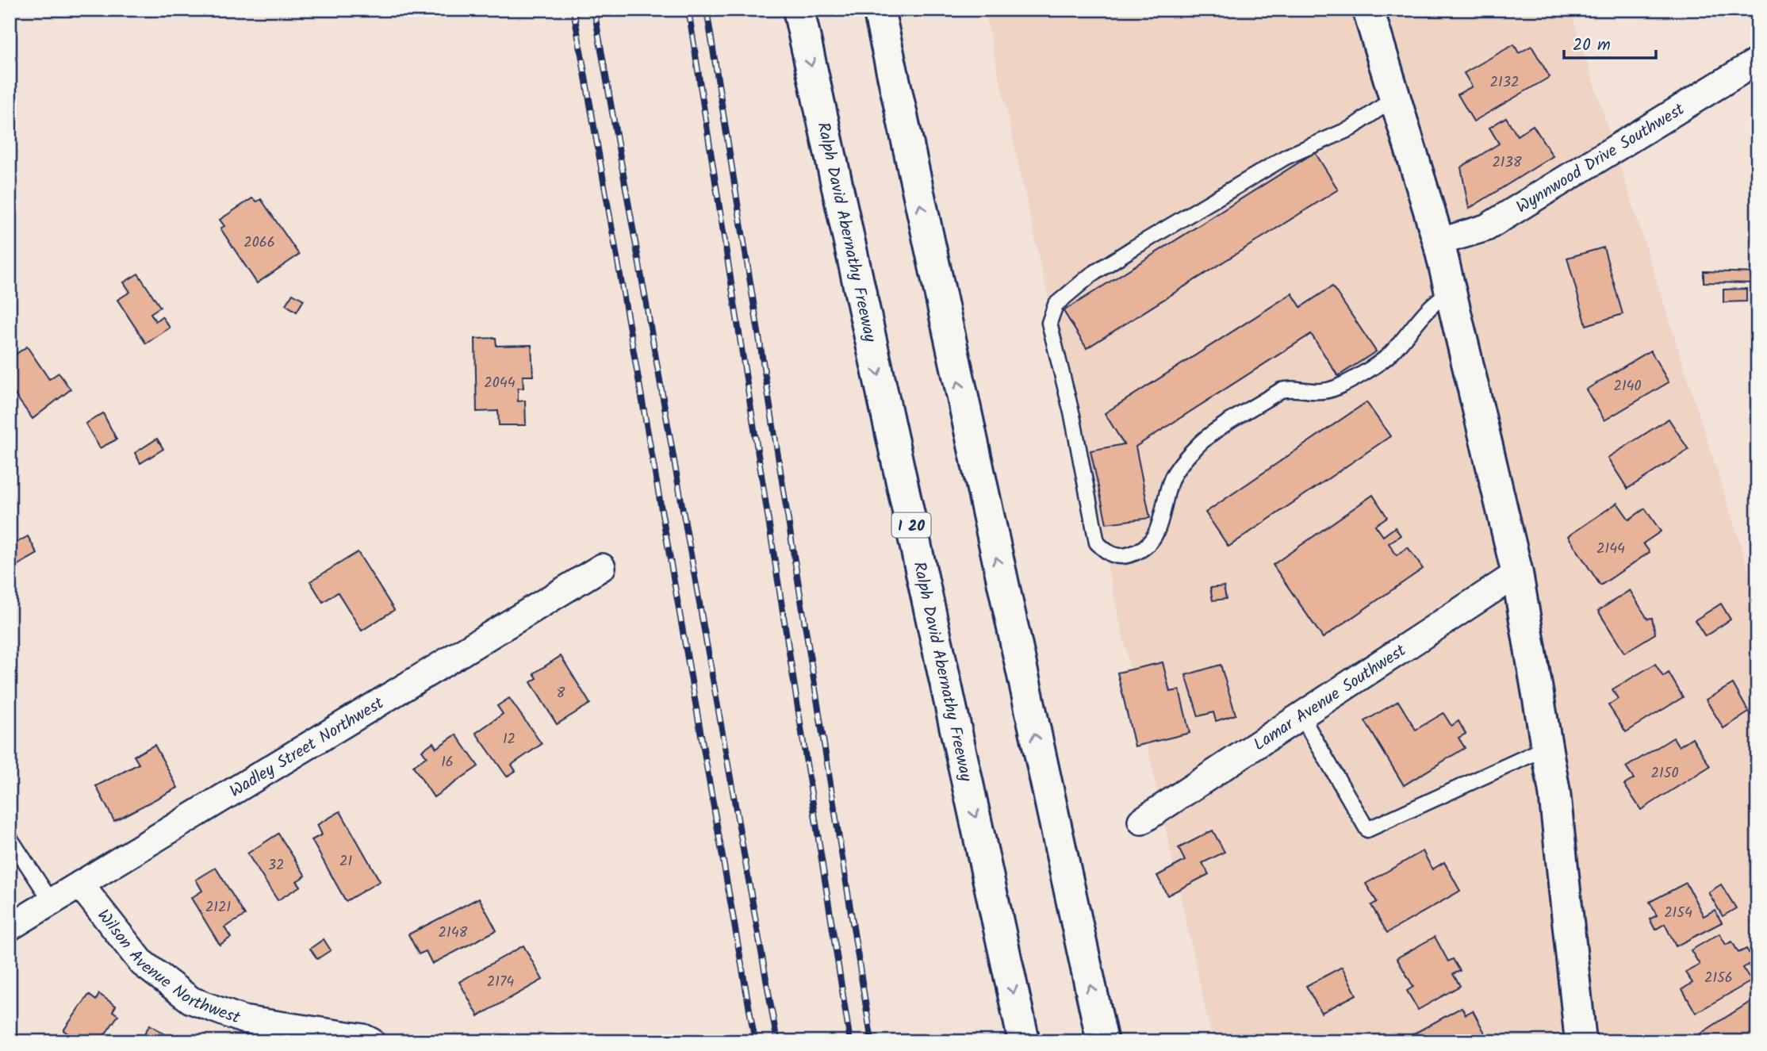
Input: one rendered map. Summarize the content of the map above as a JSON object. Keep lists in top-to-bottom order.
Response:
{
  "streets": {
    "main road": ["Ralph David Abernathy Freeway", "I 20"],
    "street": [
      "Wynnwood Drive Southwest",
      "Lamar Avenue Southwest",
      "Wadley Street Northwest",
      "Wilson Avenue Northwest"
    ]
  },
  "crossings": [
    ["Wadley Street Northwest", "Wilson Avenue Northwest"]
  ],
  "house_numbers": [
    "2132",
    "2138",
    "2066",
    "2044",
    "2140",
    "2144",
    "8",
    "12",
    "16",
    "2150",
    "21",
    "32",
    "2121",
    "2154",
    "2148",
    "2156",
    "2174"
  ],
  "scale_bar": "20 m"
}
